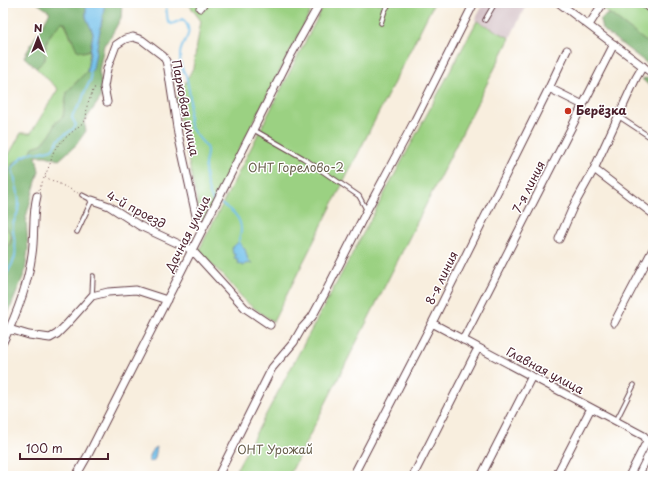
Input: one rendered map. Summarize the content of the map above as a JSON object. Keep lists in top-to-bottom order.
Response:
{
  "streets": {
    "street": [
      "Парковая улица",
      "7-я линия",
      "4-й проезд",
      "Дачная улица",
      "8-я линия",
      "Главная улица"
    ]
  },
  "crossings": [
    ["Парковая улица", "Дачная улица"],
    ["7-я линия", "Главная улица"],
    ["4-й проезд", "Дачная улица"],
    ["8-я линия", "Главная улица"]
  ],
  "parks": ["ОНТ Горелово-2", "ОНТ Урожай"],
  "places": ["Берёзка"],
  "scale_bar": "100 m",
  "north": "top"
}
